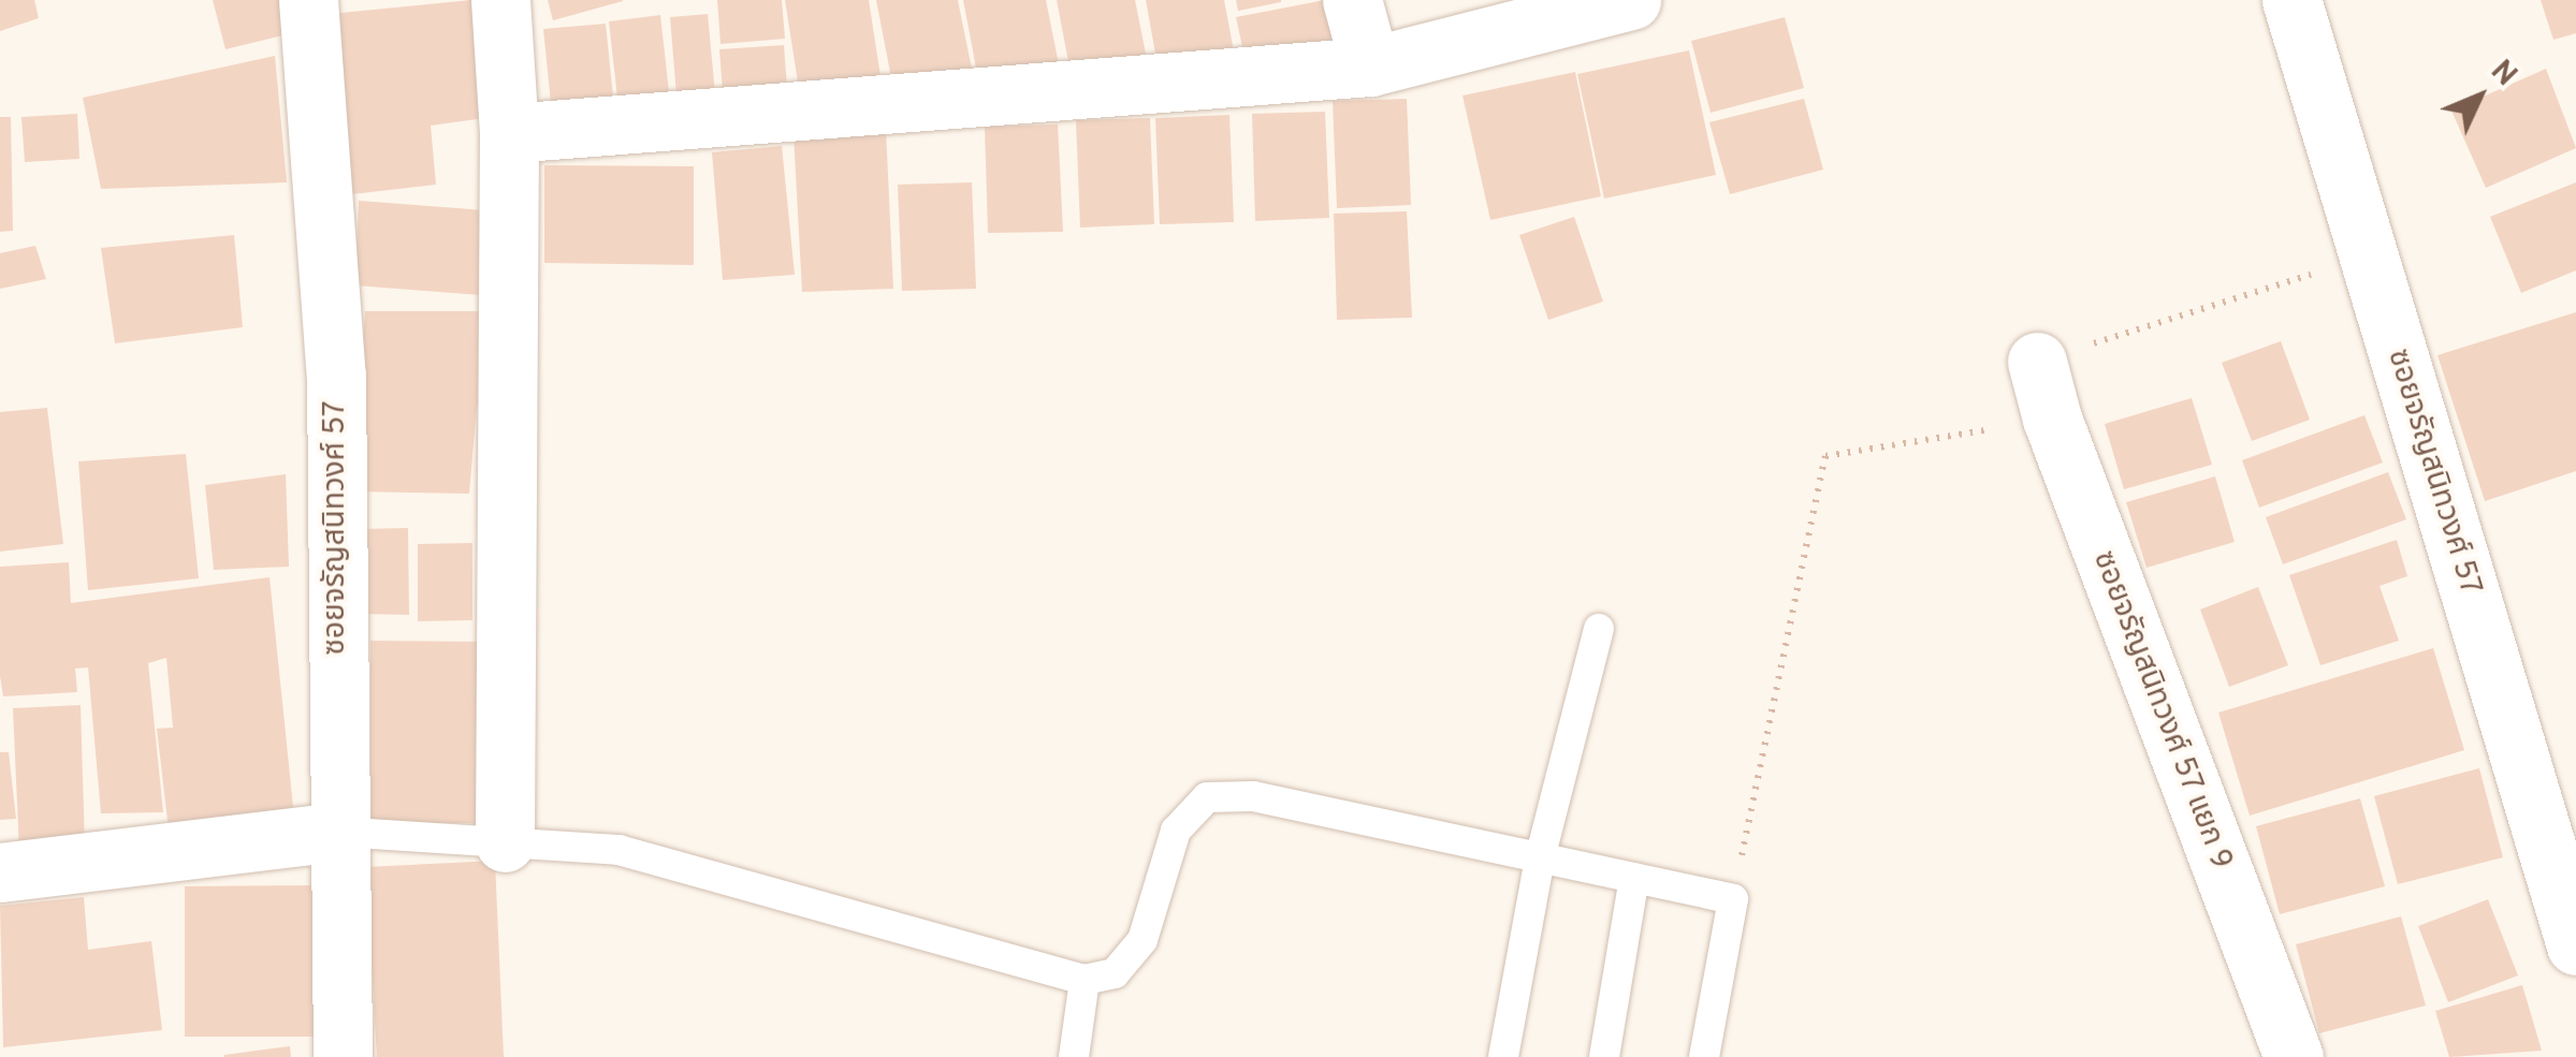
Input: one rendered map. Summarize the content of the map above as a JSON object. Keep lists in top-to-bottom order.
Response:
{
  "streets": {
    "street": ["ซอยจรัญสนิทวงศ์ 57", "ซอยจรัญสนิทวงศ์ 57 แยก 9"]
  },
  "north": "top right"
}
